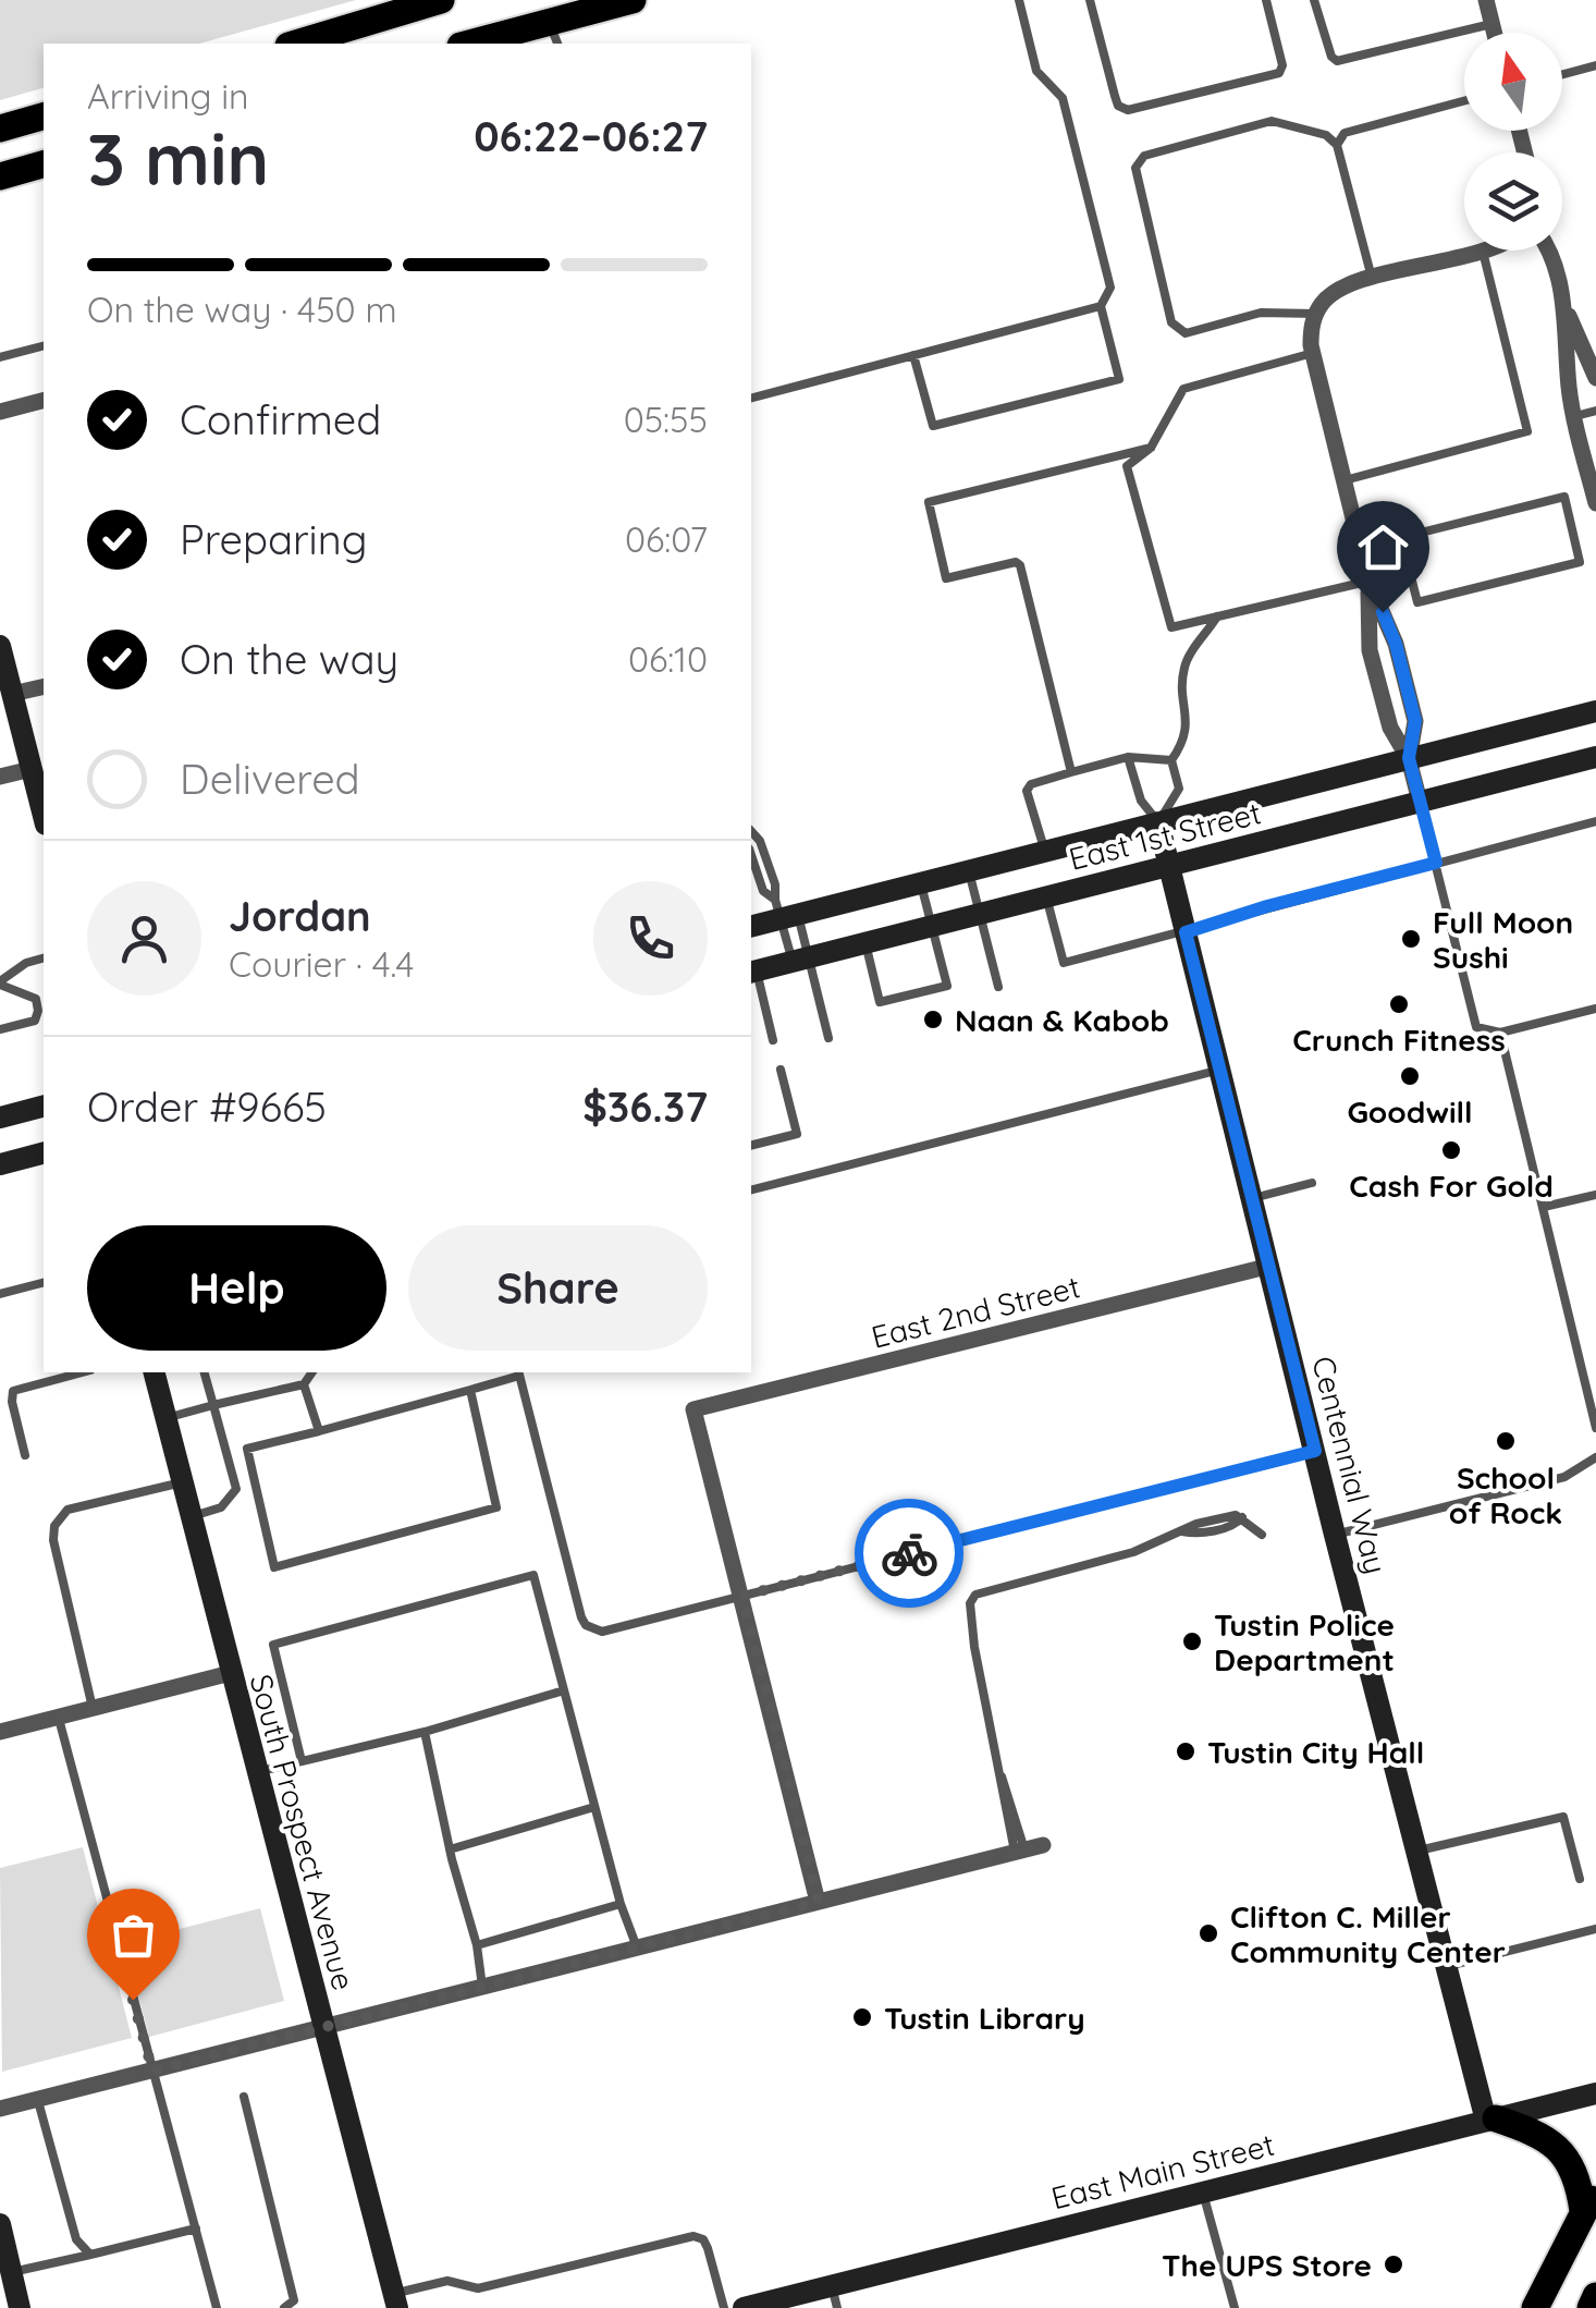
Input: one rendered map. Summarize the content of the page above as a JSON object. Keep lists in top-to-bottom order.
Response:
{
  "streets": {
    "main road": [
      "East 1st Street",
      "Centennial Way",
      "South Prospect Avenue",
      "East Main Street"
    ],
    "street": ["East 2nd Street"]
  },
  "crossings": [
    ["East 1st Street", "Centennial Way"],
    ["East 2nd Street", "Centennial Way"],
    ["Centennial Way", "East Main Street"]
  ],
  "places": [
    "Full Moon Sushi",
    "Crunch Fitness",
    "Naan & Kabob",
    "Goodwill",
    "Cash For Gold",
    "School of Rock",
    "Tustin Police Department",
    "Tustin City Hall",
    "Clifton C. Miller Community Center",
    "Tustin Library",
    "The UPS Store"
  ],
  "north": "top",
  "page": {
    "heading": ["3 min", "Arriving in", "06:22–06:27"],
    "panel": [
      "Jordan",
      "Courier · 4.4",
      "Order #9665",
      "$36.37"
    ],
    "bar": "On the way · 450 m",
    "list": [
      ["Confirmed", "05:55"],
      ["Preparing", "06:07"],
      ["On the way", "06:10"],
      "Delivered"
    ],
    "buttons": ["Help", "Share"]
  }
}
